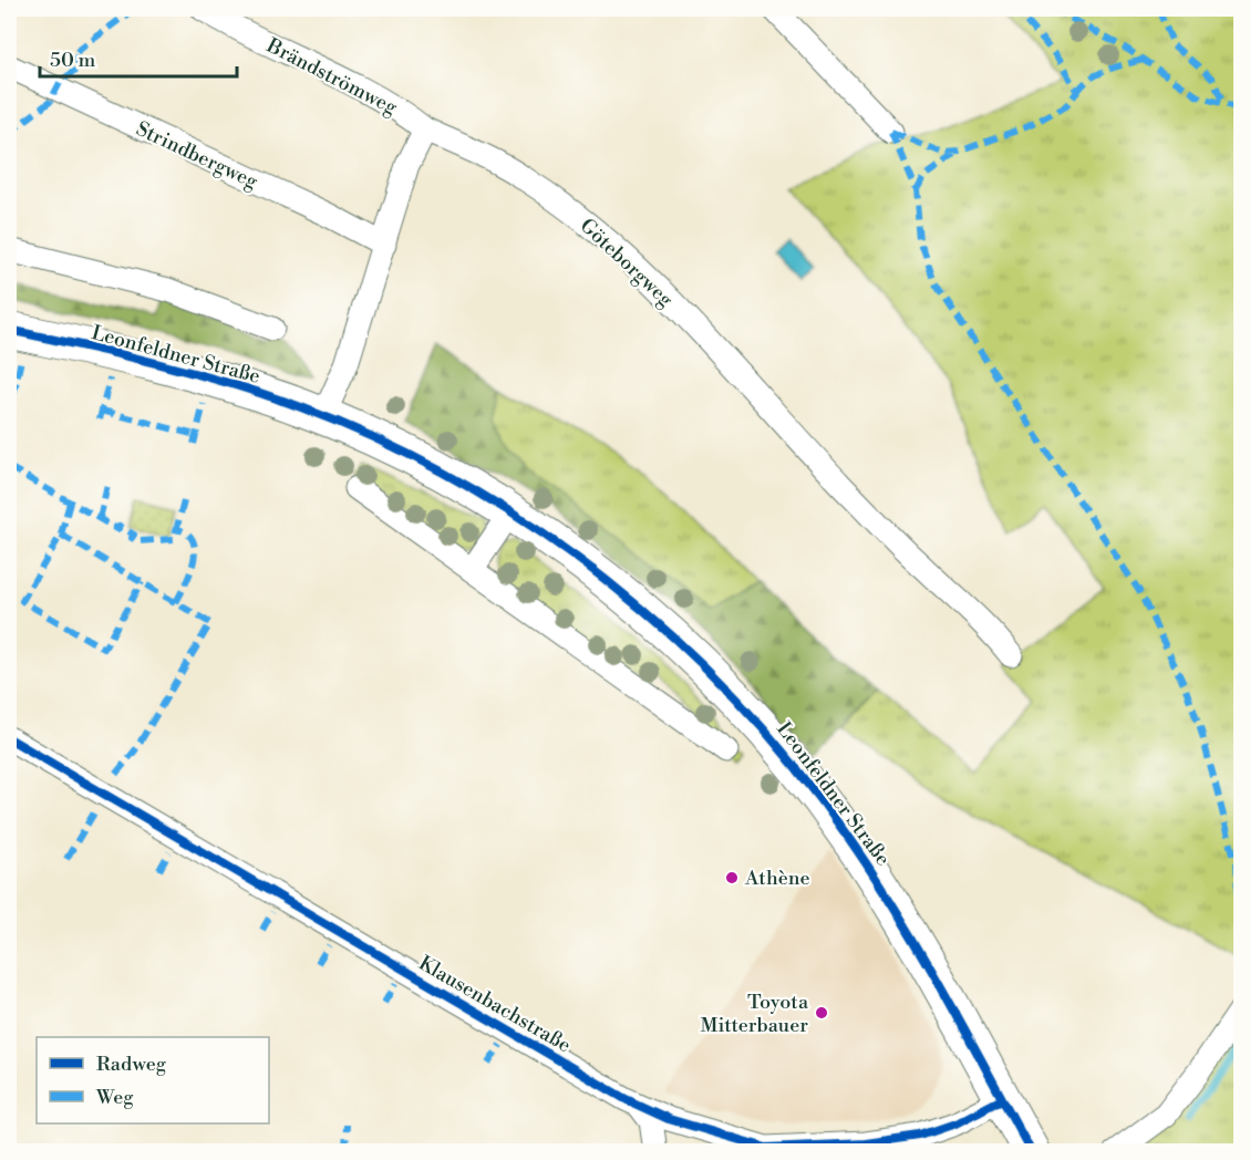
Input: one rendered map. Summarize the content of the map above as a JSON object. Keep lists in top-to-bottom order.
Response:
{
  "streets": {
    "main road": ["Leonfeldner Straße"],
    "street": [
      "Brändströmweg",
      "Strindbergweg",
      "Göteborgweg",
      "Klausenbachstraße"
    ]
  },
  "crossings": [
    ["Brändströmweg", "Göteborgweg"],
    ["Leonfeldner Straße", "Klausenbachstraße"]
  ],
  "places": ["Athène", "Toyota Mitterbauer"],
  "legend": ["Radweg", "Weg"],
  "scale_bar": "50 m"
}
